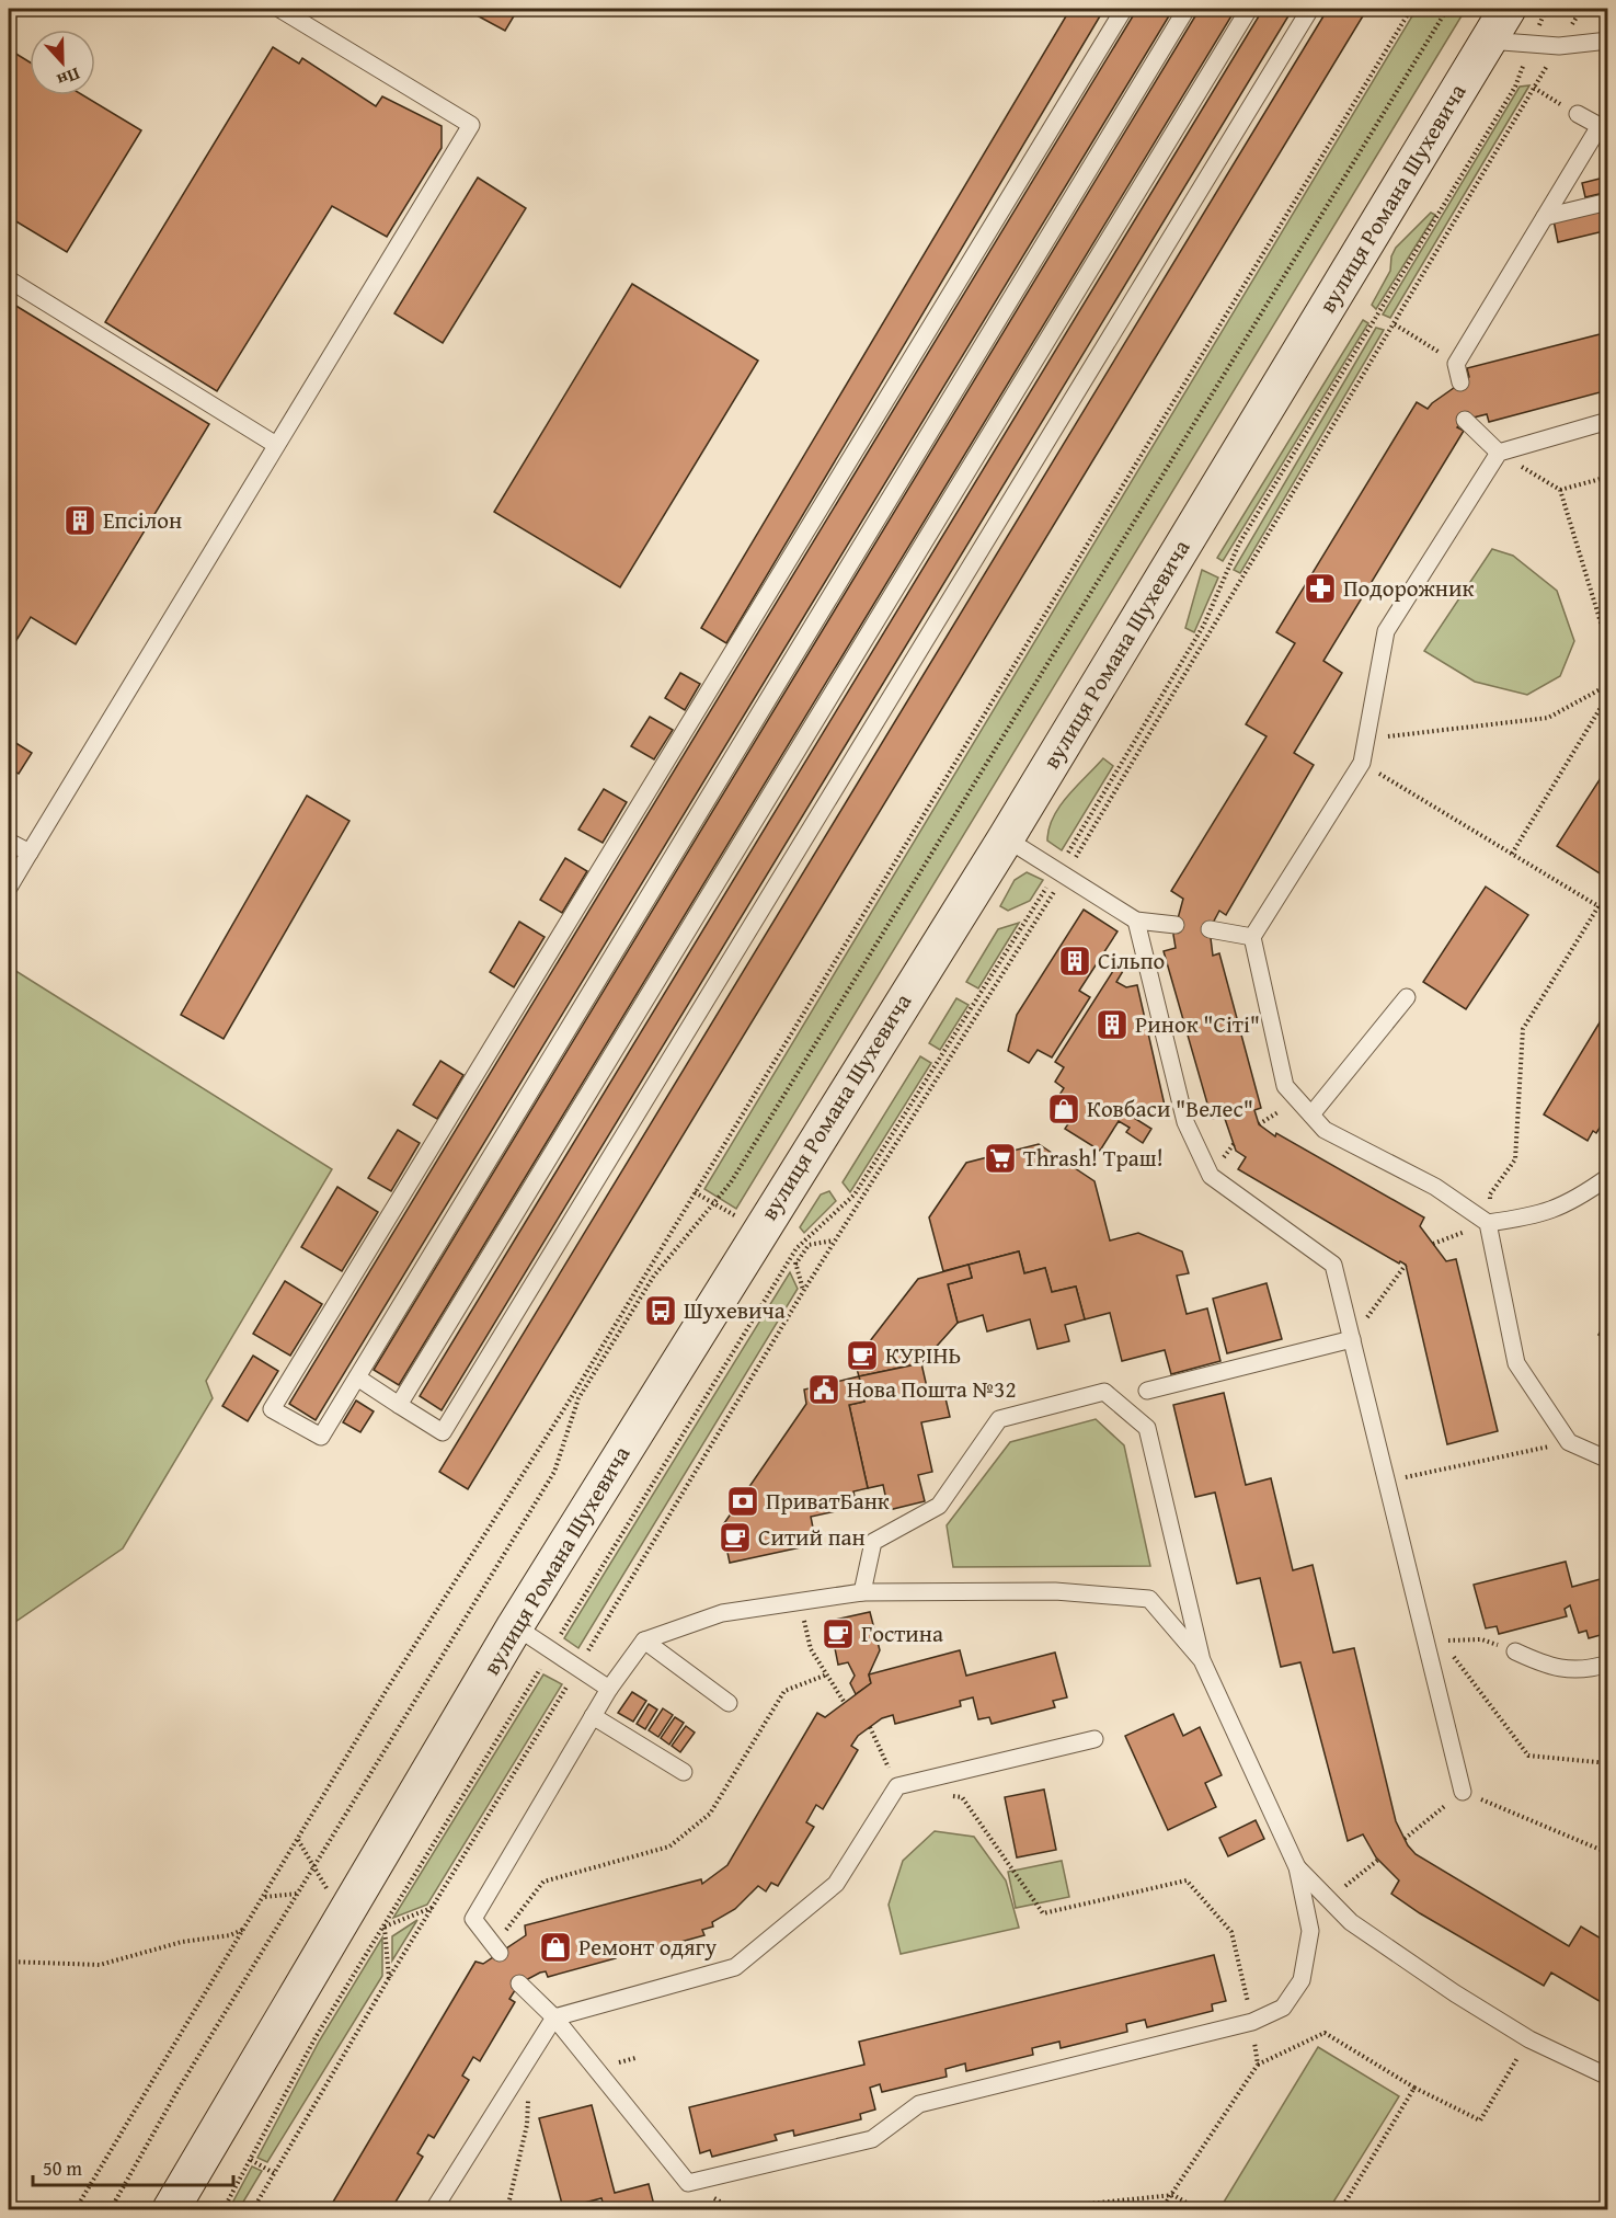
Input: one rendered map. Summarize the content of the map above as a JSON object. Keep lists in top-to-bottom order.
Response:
{
  "streets": {
    "main road": ["вулиця Романа Шухевича"]
  },
  "places": {
    "building": ["Епсілон", "Сільпо", "Ринок \"Сіті\""],
    "pharmacy": ["Подорожник"],
    "shop": ["Ковбаси \"Велес\"", "Ремонт одягу"],
    "supermarket": ["Thrash! Траш!"],
    "bus stop": ["Шухевича"],
    "cafe": ["КУРІНЬ", "Ситий пан", "Гостина"],
    "public building": ["Нова Пошта №32"],
    "bank": ["ПриватБанк"]
  },
  "scale_bar": "50 m",
  "north": "bottom"
}
